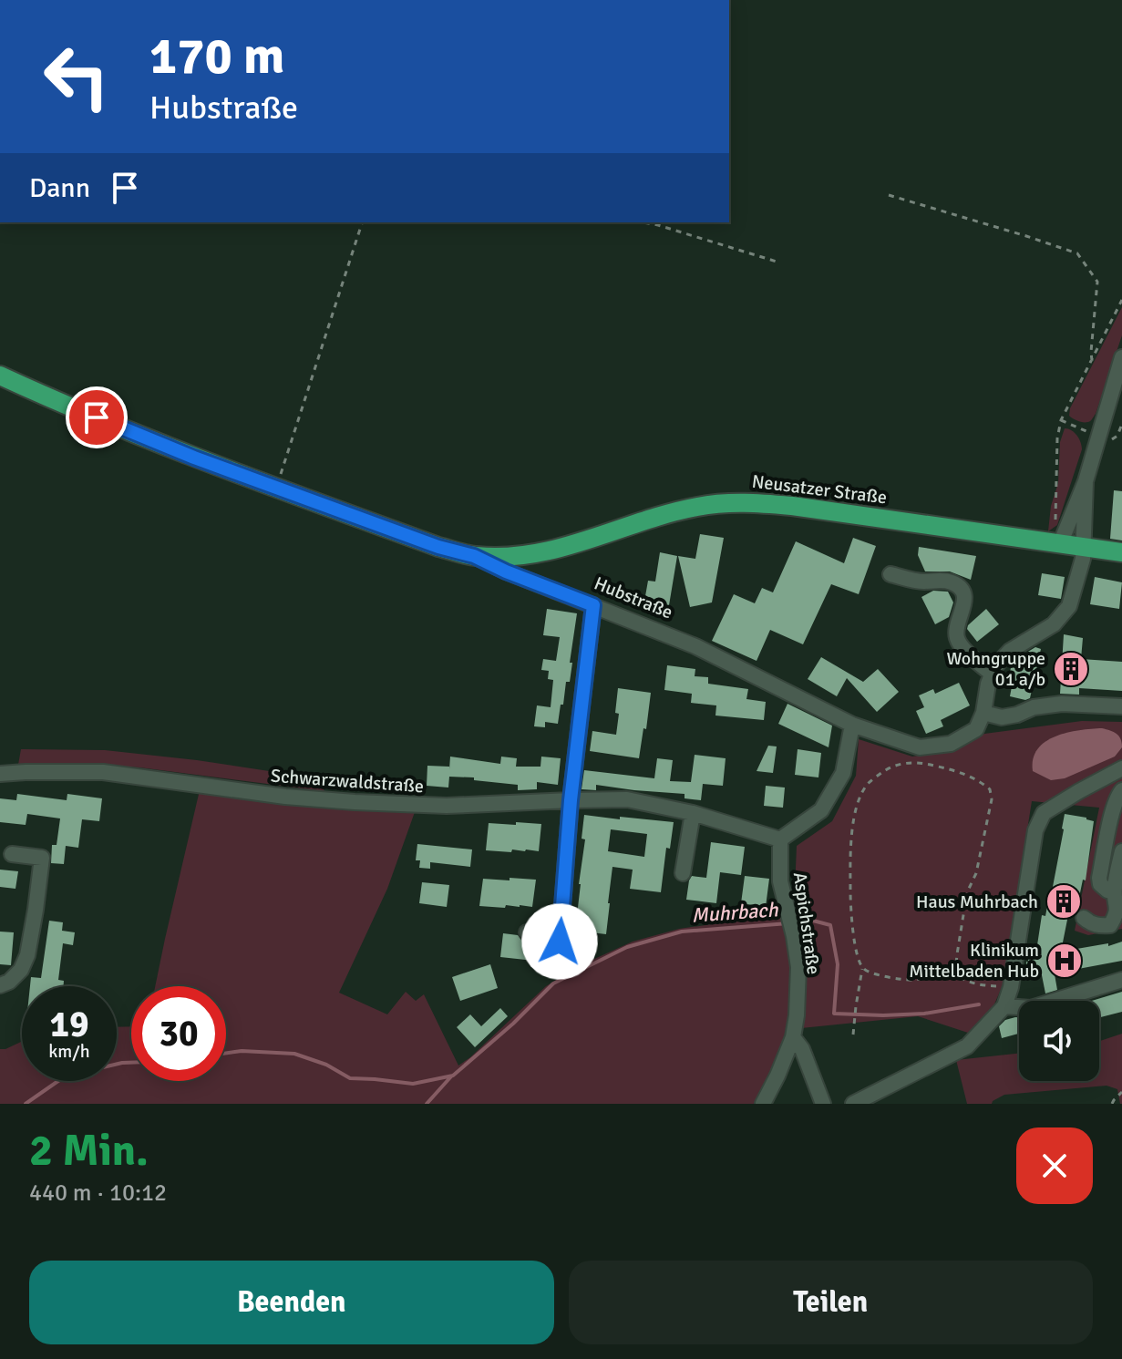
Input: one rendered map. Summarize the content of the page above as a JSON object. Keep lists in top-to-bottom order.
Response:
{
  "streets": {
    "main road": ["Neusatzer Straße", "Hubstraße"],
    "street": ["Schwarzwaldstraße", "Aspichstraße"]
  },
  "crossings": [
    ["Neusatzer Straße", "Hubstraße"],
    ["Schwarzwaldstraße", "Aspichstraße"]
  ],
  "water": ["Muhrbach"],
  "places": {
    "building": ["Wohngruppe 01 a/b", "Haus Muhrbach"],
    "hospital": ["Klinikum Mittelbaden Hub"]
  },
  "page": {
    "turn": ["170 m", "Hubstraße"],
    "then": "Dann",
    "speed": "19 km/h",
    "limit": "30",
    "heading": ["2 Min.", "440 m · 10:12"],
    "buttons": ["Beenden", "Teilen"]
  }
}
